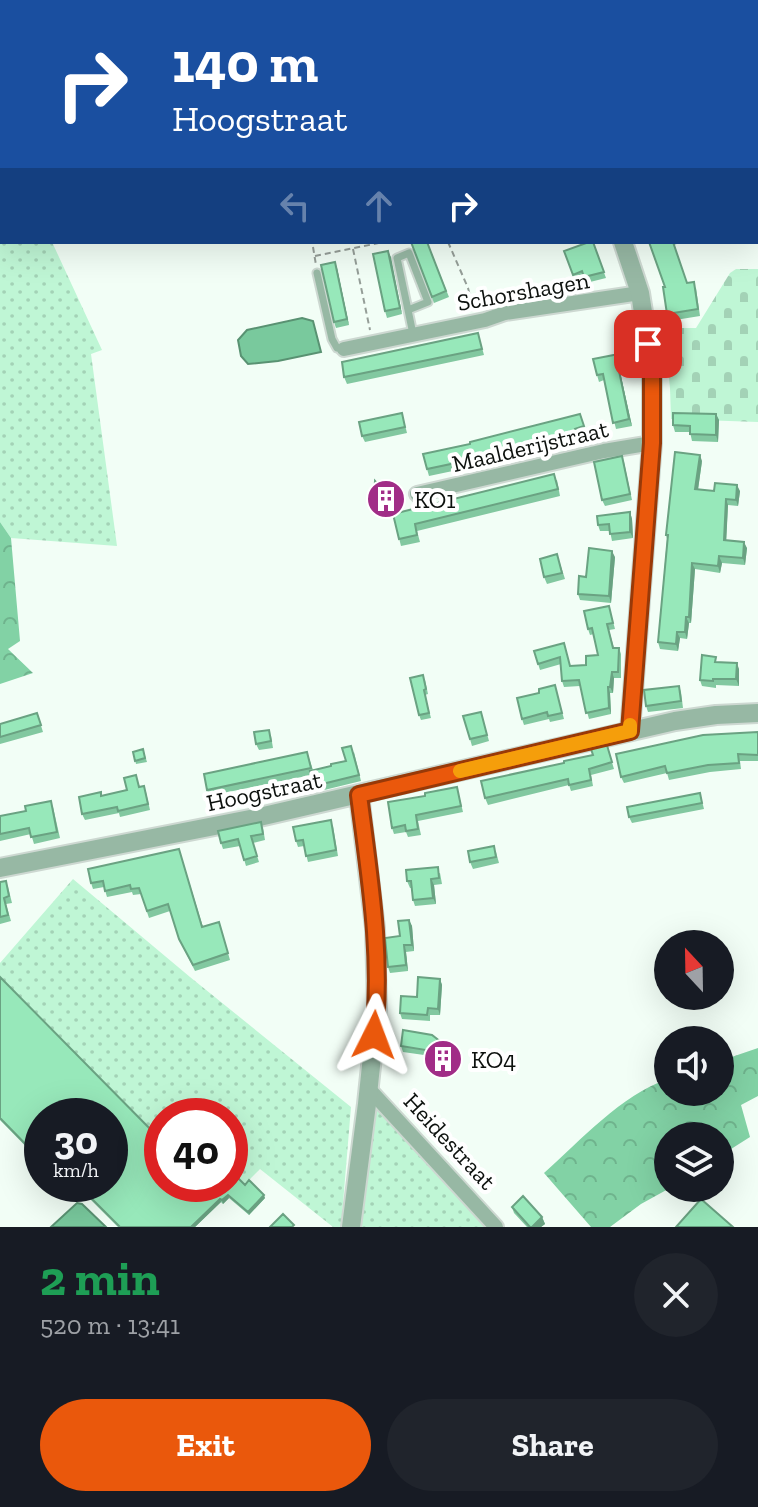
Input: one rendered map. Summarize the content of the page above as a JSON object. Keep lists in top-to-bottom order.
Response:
{
  "streets": {
    "street": [
      "Schorshagen",
      "Maalderijstraat",
      "Hoogstraat",
      "Heidestraat"
    ]
  },
  "crossings": [
    ["Hoogstraat", "Heidestraat"]
  ],
  "places": {
    "building": ["KO1", "KO4"]
  },
  "north": "top",
  "page": {
    "turn": ["140 m", "Hoogstraat"],
    "speed": "30 km/h",
    "limit": "40",
    "heading": ["2 min", "520 m · 13:41"],
    "buttons": ["Exit", "Share"]
  }
}
